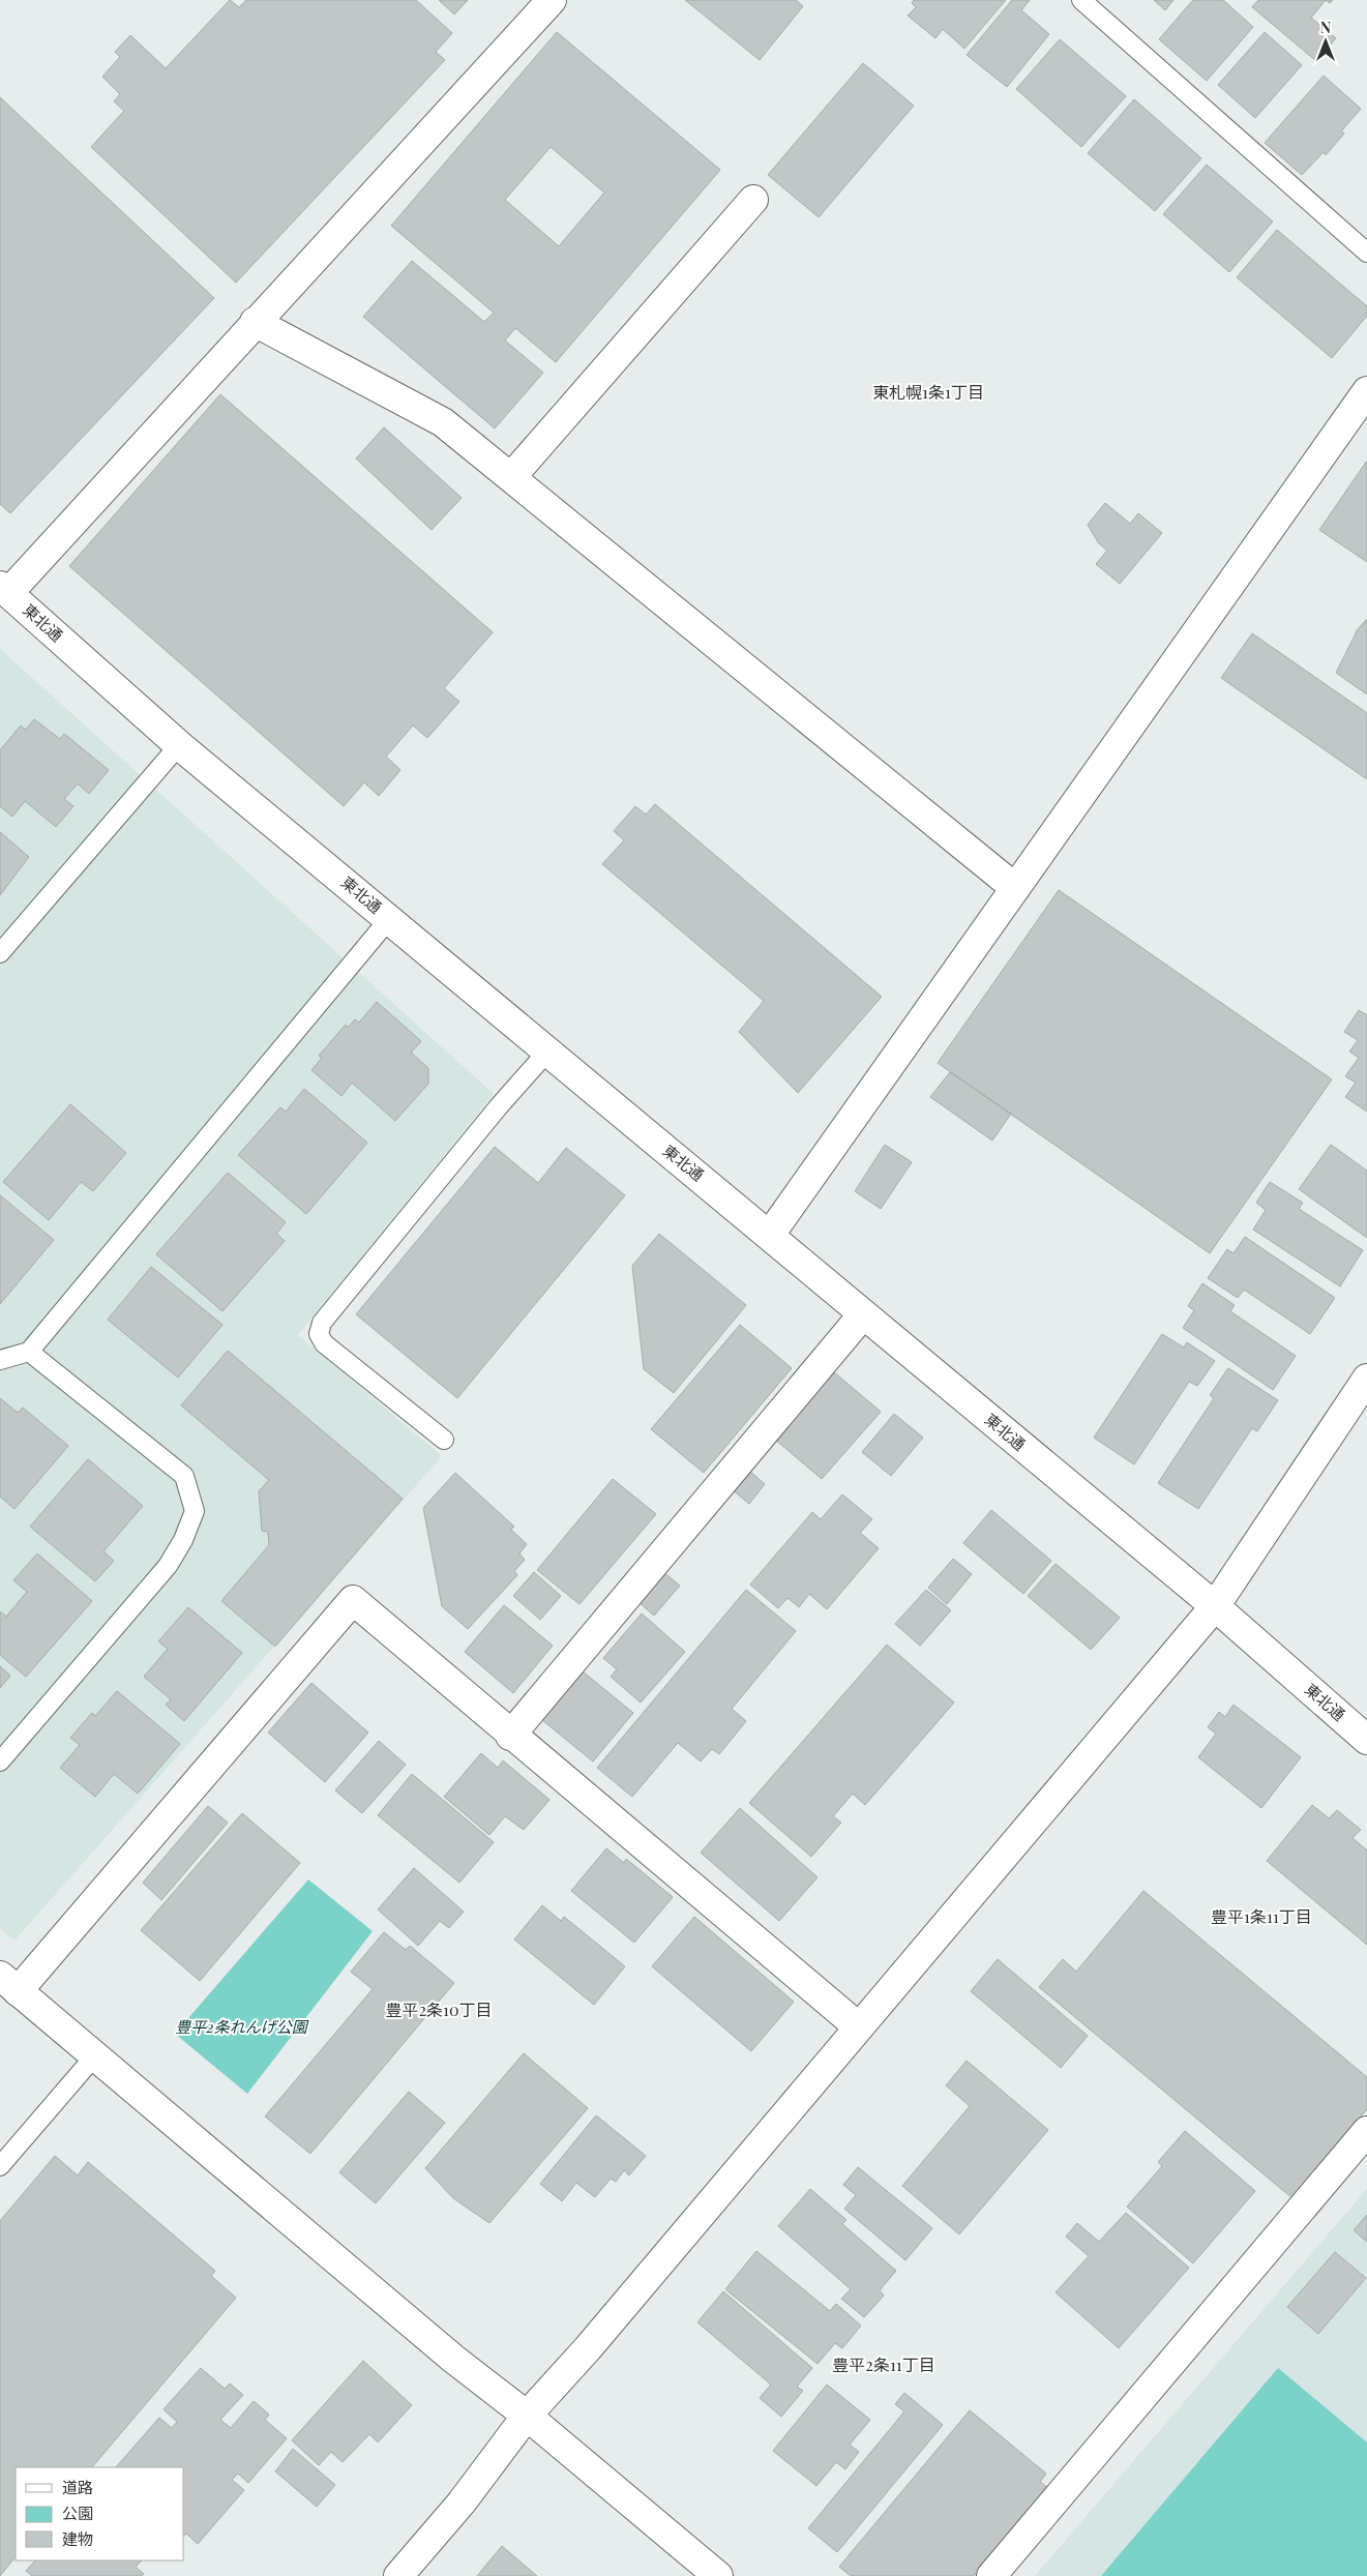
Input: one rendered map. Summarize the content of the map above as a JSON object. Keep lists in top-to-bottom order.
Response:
{
  "streets": {
    "street": ["東北通"]
  },
  "districts": [
    "東札幌1条1丁目",
    "豊平1条11丁目",
    "豊平2条10丁目",
    "豊平2条11丁目"
  ],
  "parks": ["豊平2条れんげ公園"],
  "legend": ["道路", "公園", "建物"],
  "north": "top"
}
